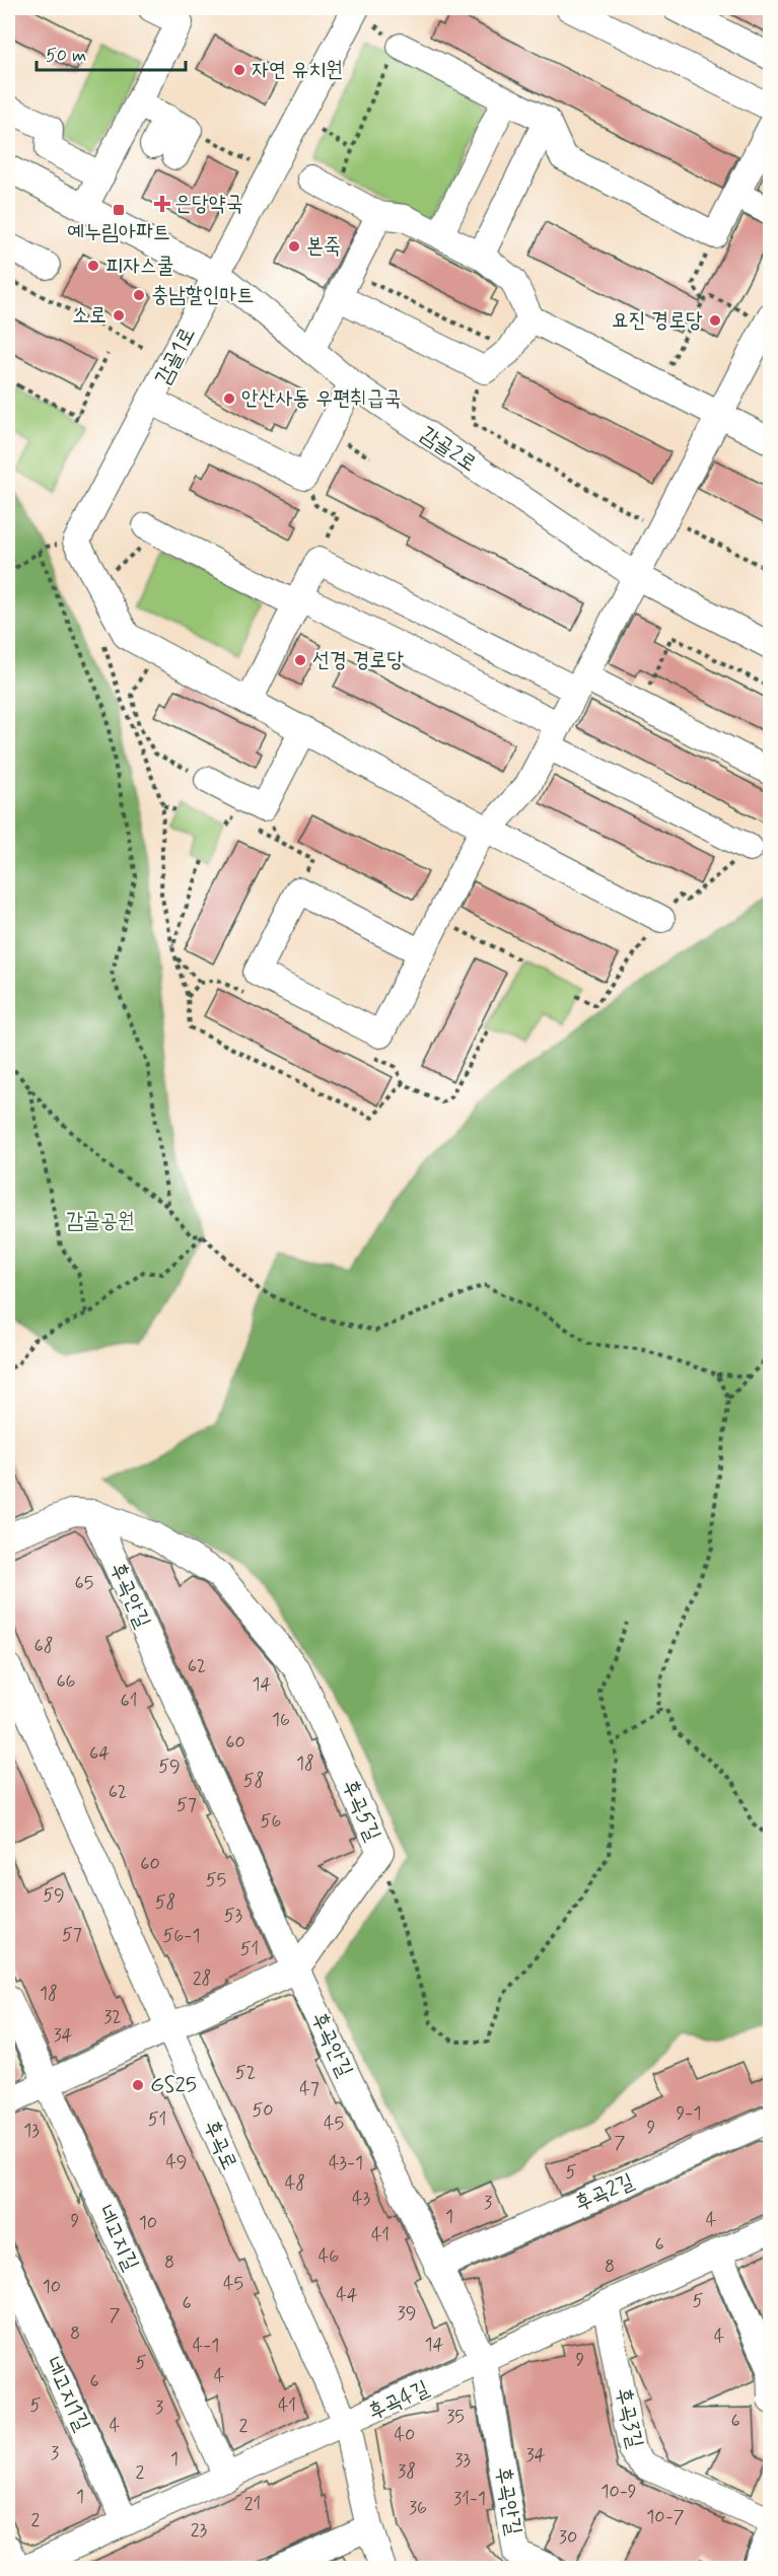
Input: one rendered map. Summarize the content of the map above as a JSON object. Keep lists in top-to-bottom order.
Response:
{
  "streets": {
    "street": [
      "감골1로",
      "감골2로",
      "후곡안길",
      "후곡5길",
      "후곡로",
      "후곡2길",
      "네고지길",
      "네고지1길",
      "후곡4길",
      "후곡3길"
    ]
  },
  "crossings": [
    ["감골1로", "감골2로"],
    ["후곡안길", "후곡5길"],
    ["후곡안길", "후곡2길"],
    ["후곡안길", "후곡4길"],
    ["후곡5길", "후곡로"],
    ["후곡5길", "네고지길"],
    ["후곡로", "후곡4길"],
    ["네고지길", "후곡4길"],
    ["네고지1길", "후곡4길"],
    ["후곡4길", "후곡3길"]
  ],
  "parks": ["감골공원"],
  "places": {
    "other": [
      "자연 유치원",
      "본죽",
      "피자스쿨",
      "충남할인마트",
      "소로",
      "요진 경로당",
      "안산사동 우편취급국",
      "선경 경로당",
      "GS25"
    ],
    "health": ["은당약국"],
    "transit": ["예누림아파트"]
  },
  "house_numbers": [
    "65",
    "68",
    "62",
    "66",
    "14",
    "61",
    "16",
    "60",
    "64",
    "18",
    "59",
    "58",
    "62",
    "57",
    "56",
    "60",
    "55",
    "59",
    "58",
    "53",
    "57",
    "56-1",
    "51",
    "28",
    "18",
    "32",
    "34",
    "52",
    "47",
    "50",
    "9-1",
    "51",
    "45",
    "9",
    "13",
    "7",
    "49",
    "43-1",
    "5",
    "48",
    "43",
    "3",
    "1",
    "4",
    "9",
    "10",
    "41",
    "6",
    "46",
    "8",
    "8",
    "45",
    "10",
    "44",
    "5",
    "6",
    "39",
    "7",
    "8",
    "4",
    "14",
    "4-1",
    "9",
    "5",
    "4",
    "6",
    "5",
    "41",
    "3",
    "35",
    "6",
    "4",
    "2",
    "40",
    "3",
    "34",
    "1",
    "33",
    "38",
    "2",
    "10-9",
    "1",
    "31-1",
    "21",
    "36",
    "10-7",
    "2",
    "23",
    "30"
  ],
  "scale_bar": "50 m"
}
